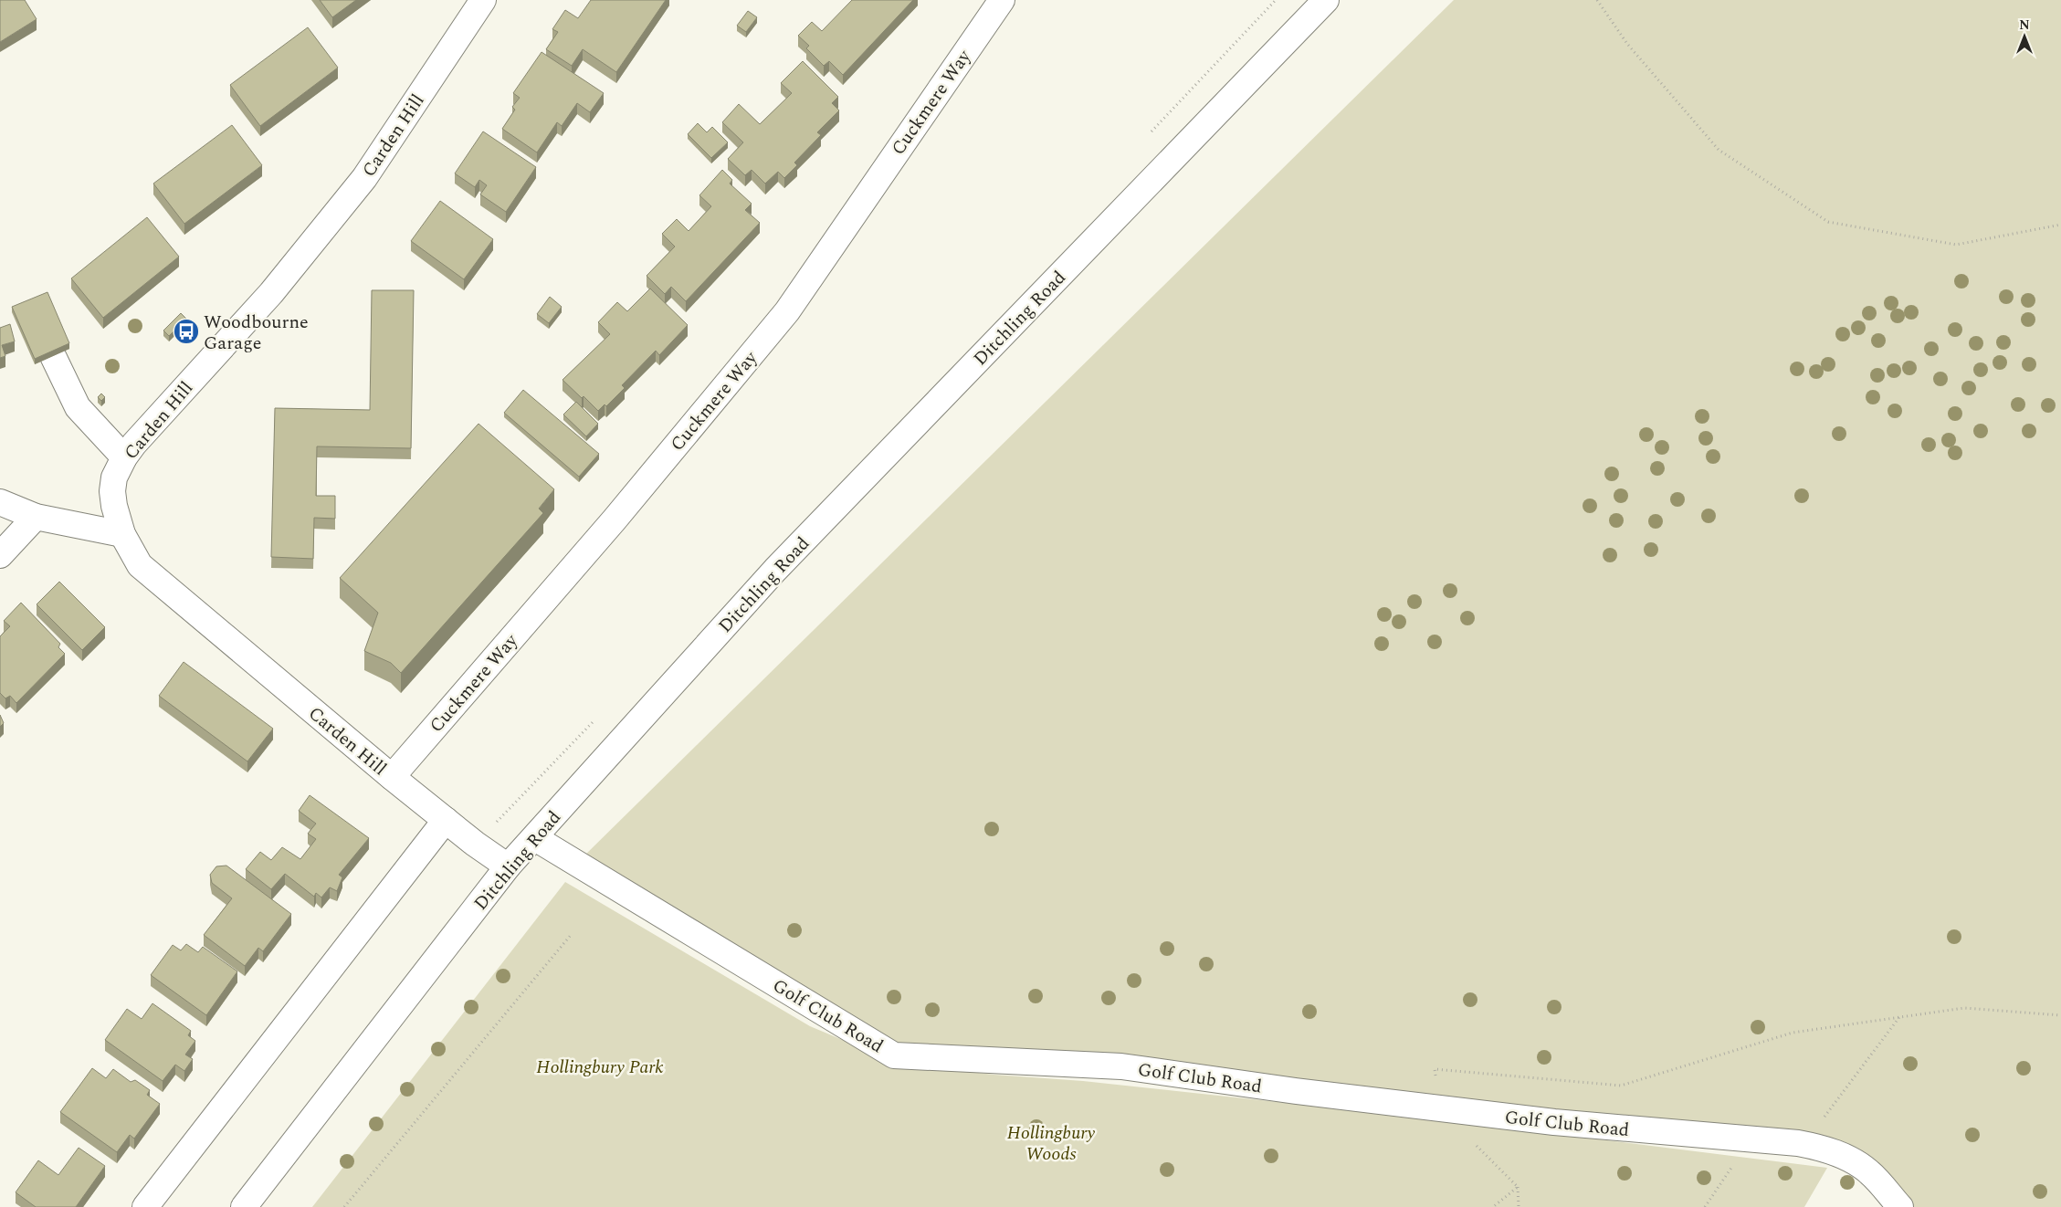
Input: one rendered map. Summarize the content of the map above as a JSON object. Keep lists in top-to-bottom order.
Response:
{
  "streets": {
    "street": [
      "Cuckmere Way",
      "Carden Hill",
      "Ditchling Road",
      "Golf Club Road"
    ]
  },
  "crossings": [
    ["Cuckmere Way", "Carden Hill"],
    ["Carden Hill", "Ditchling Road"],
    ["Ditchling Road", "Golf Club Road"]
  ],
  "parks": ["Hollingbury Park", "Hollingbury Woods"],
  "places": {
    "bus stop": ["Woodbourne Garage"]
  },
  "north": "top"
}
